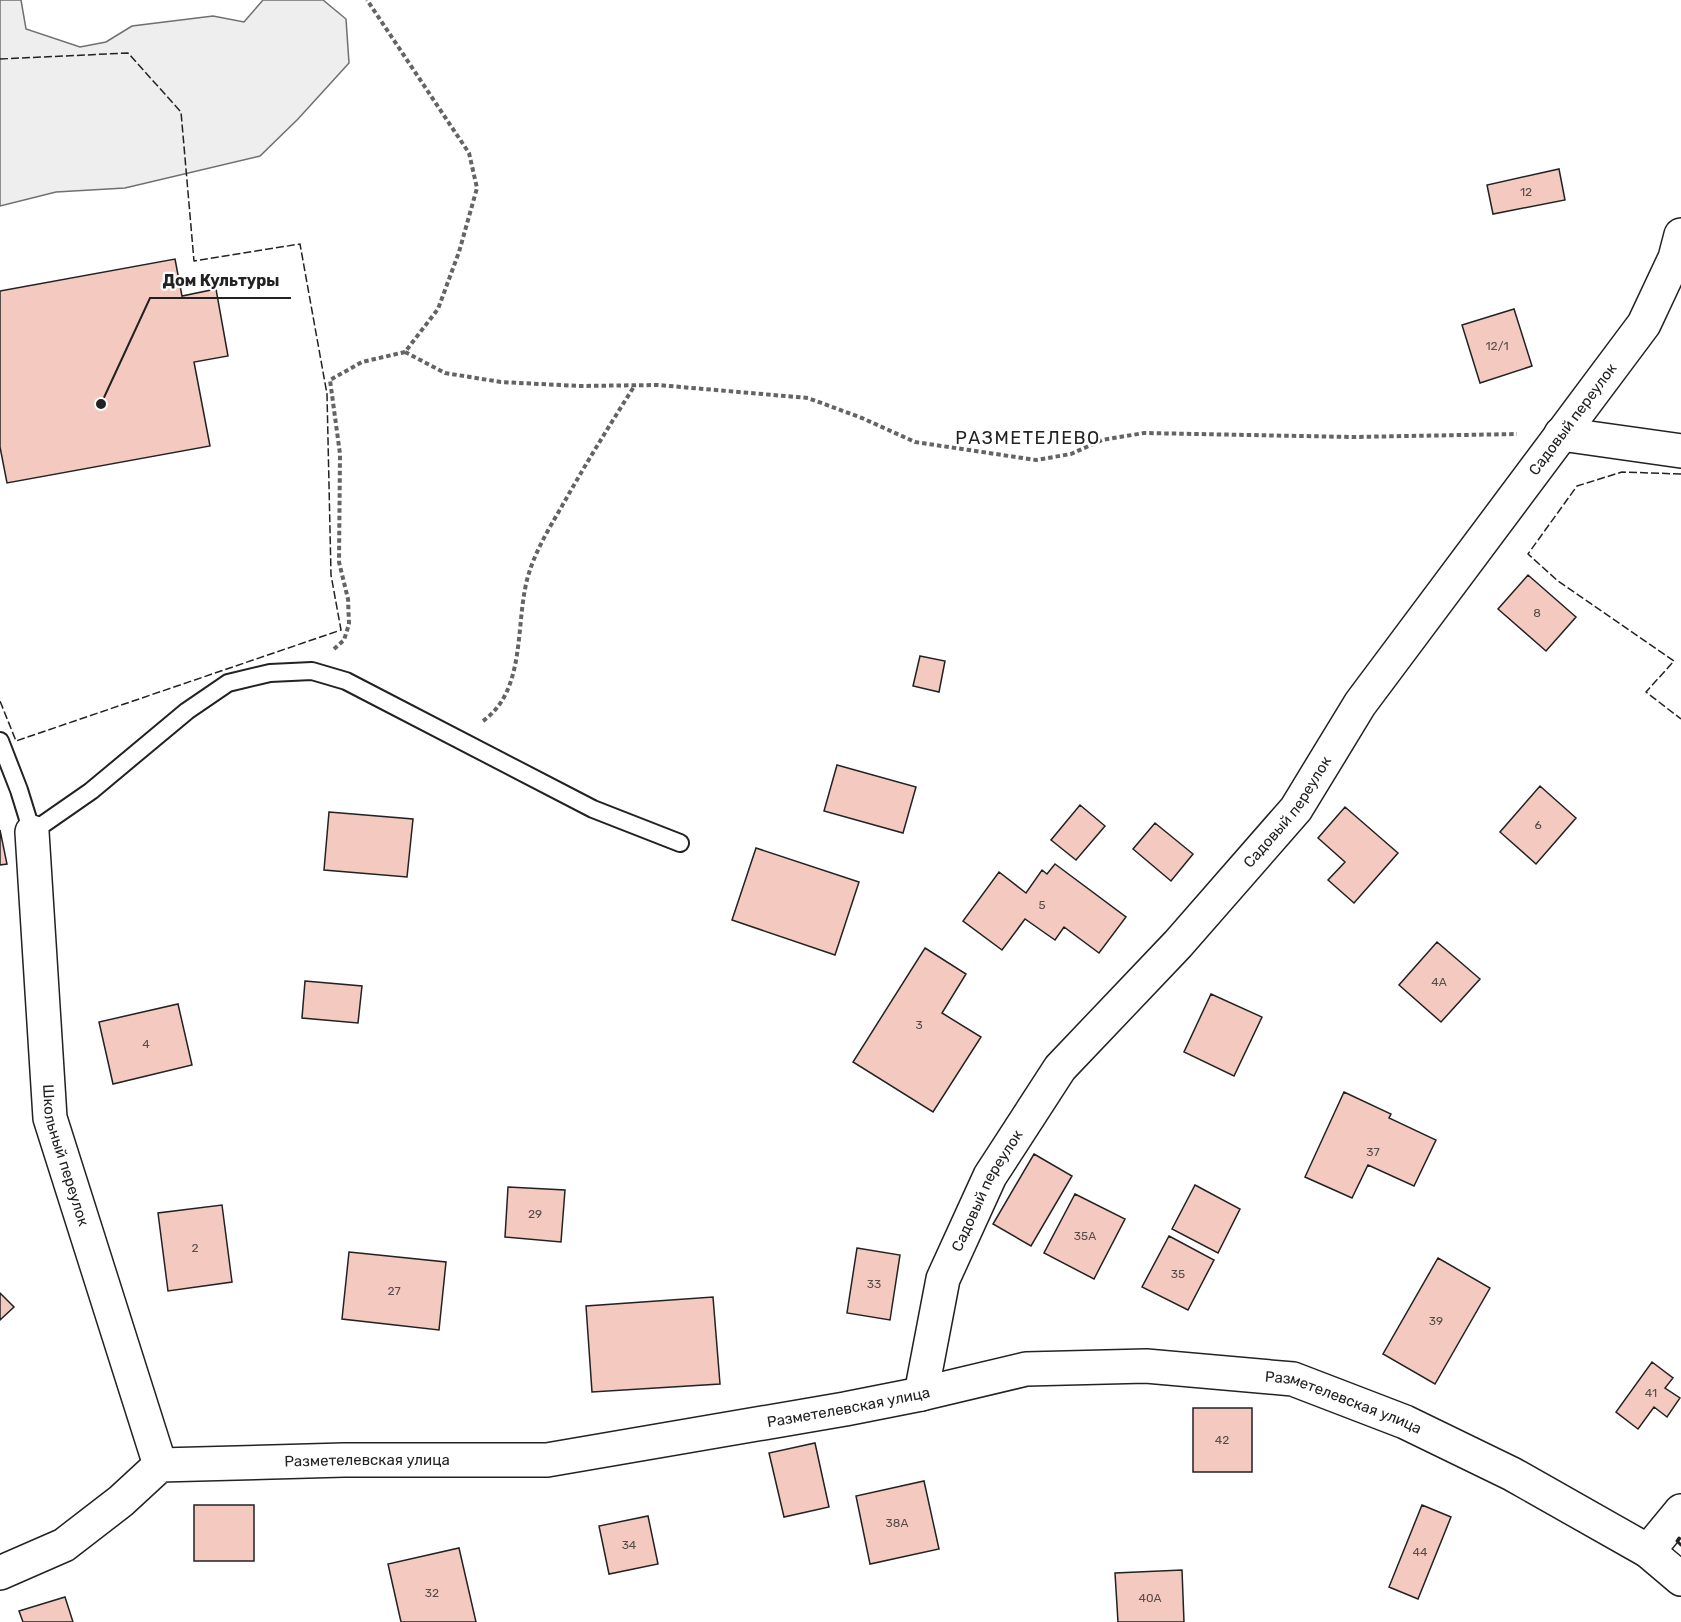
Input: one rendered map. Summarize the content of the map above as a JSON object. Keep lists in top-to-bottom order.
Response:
{
  "streets": {
    "street": ["Садовый переулок", "Школьный переулок", "Разметелевская улица"]
  },
  "crossings": [
    ["Садовый переулок", "Разметелевская улица"],
    ["Школьный переулок", "Разметелевская улица"]
  ],
  "districts": ["РАЗМЕТЕЛЕВО"],
  "places": ["Дом Культуры"],
  "house_numbers": [
    "12",
    "12/1",
    "8",
    "6",
    "5",
    "4А",
    "3",
    "4",
    "37",
    "29",
    "35А",
    "2",
    "35",
    "33",
    "27",
    "39",
    "41",
    "42",
    "38А",
    "34",
    "44",
    "32",
    "40А"
  ]
}
